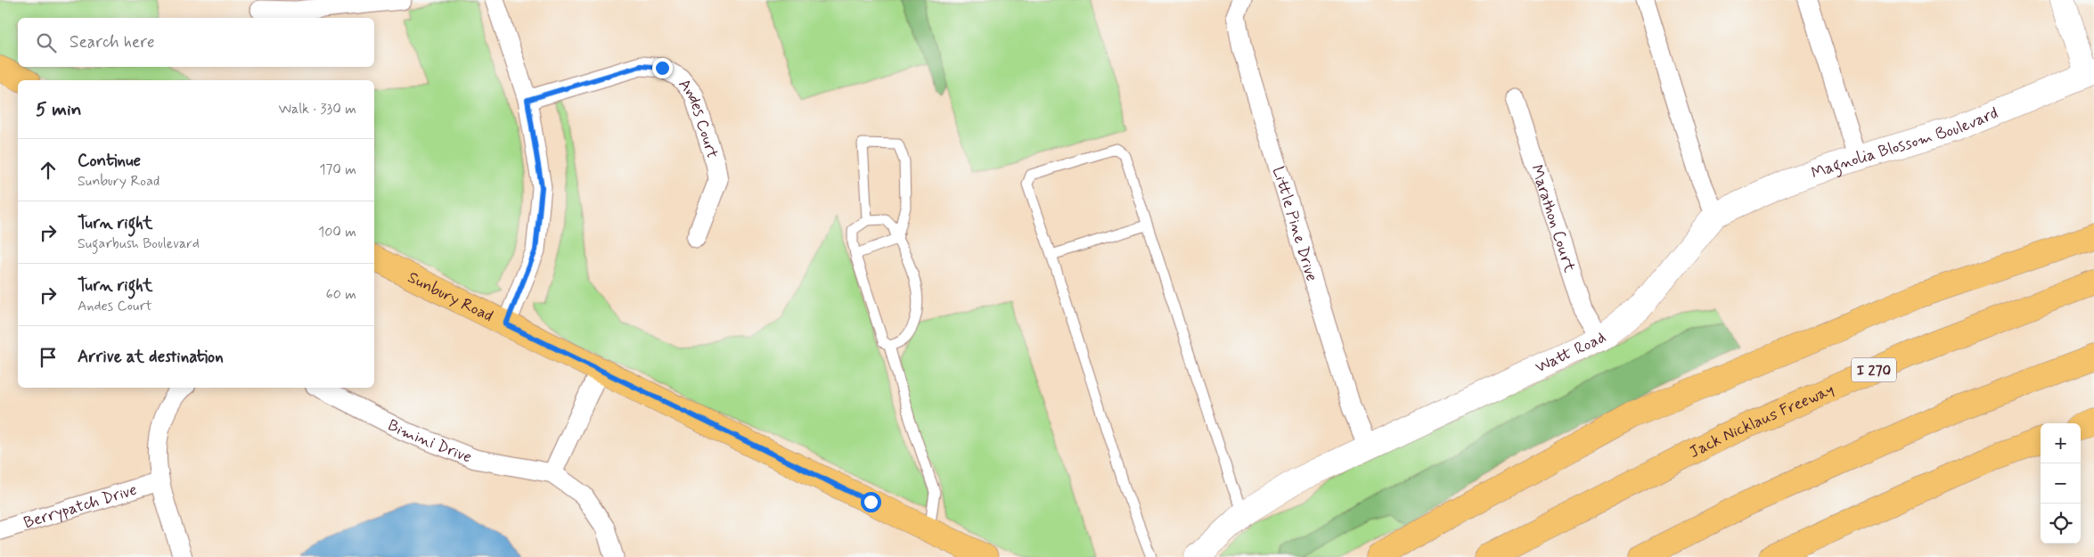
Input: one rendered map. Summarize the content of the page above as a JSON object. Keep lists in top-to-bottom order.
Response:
{
  "streets": {
    "main road": ["Sunbury Road", "I 270", "Jack Nicklaus Freeway"],
    "street": [
      "Andes Court",
      "Magnolia Blossom Boulevard",
      "Marathon Court",
      "Little Pine Drive",
      "Watt Road",
      "Bimini Drive",
      "Berrypatch Drive"
    ]
  },
  "crossings": [
    ["Magnolia Blossom Boulevard", "Watt Road"],
    ["Marathon Court", "Watt Road"],
    ["Little Pine Drive", "Watt Road"]
  ],
  "page": {
    "search": "Search here",
    "heading": ["5 min", "Walk · 330 m"],
    "list": [
      ["Continue", "Sunbury Road", "170 m"],
      ["Turn right", "Sugarbush Boulevard", "100 m"],
      ["Turn right", "Andes Court", "60 m"],
      "Arrive at destination"
    ],
    "map_buttons": ["+", "−"]
  }
}
